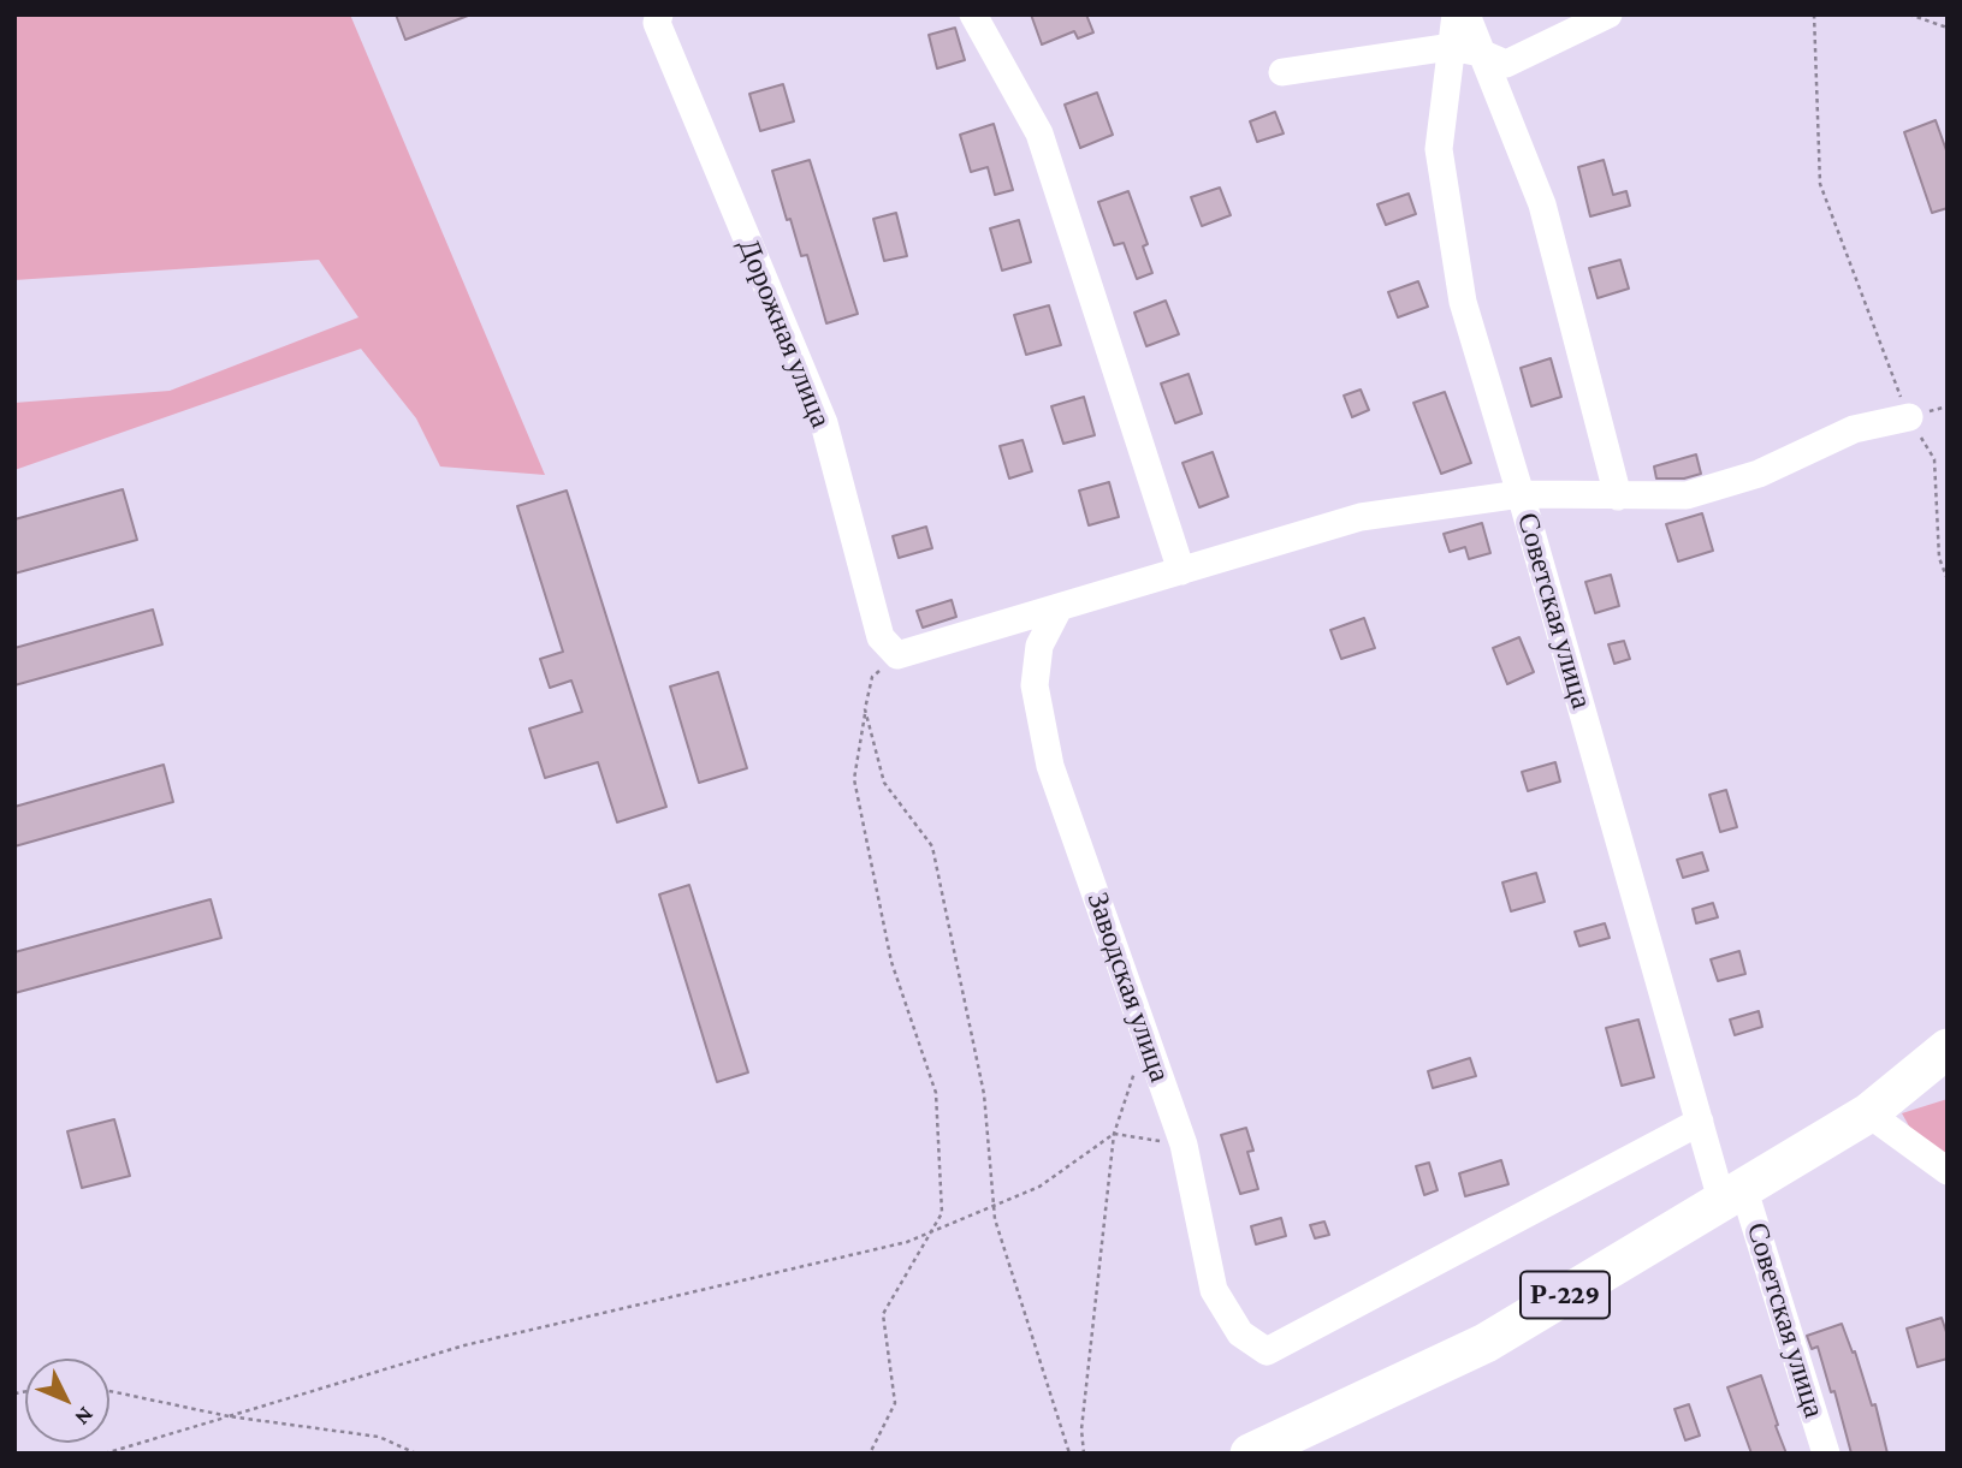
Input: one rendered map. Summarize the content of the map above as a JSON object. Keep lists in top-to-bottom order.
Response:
{
  "streets": {
    "highway": ["Р-229"],
    "street": ["Дорожная улица", "Советская улица", "Заводская улица"]
  },
  "crossings": [
    ["Советская улица", "Заводская улица"],
    ["Советская улица", "Р-229"]
  ],
  "north": "bottom right"
}
